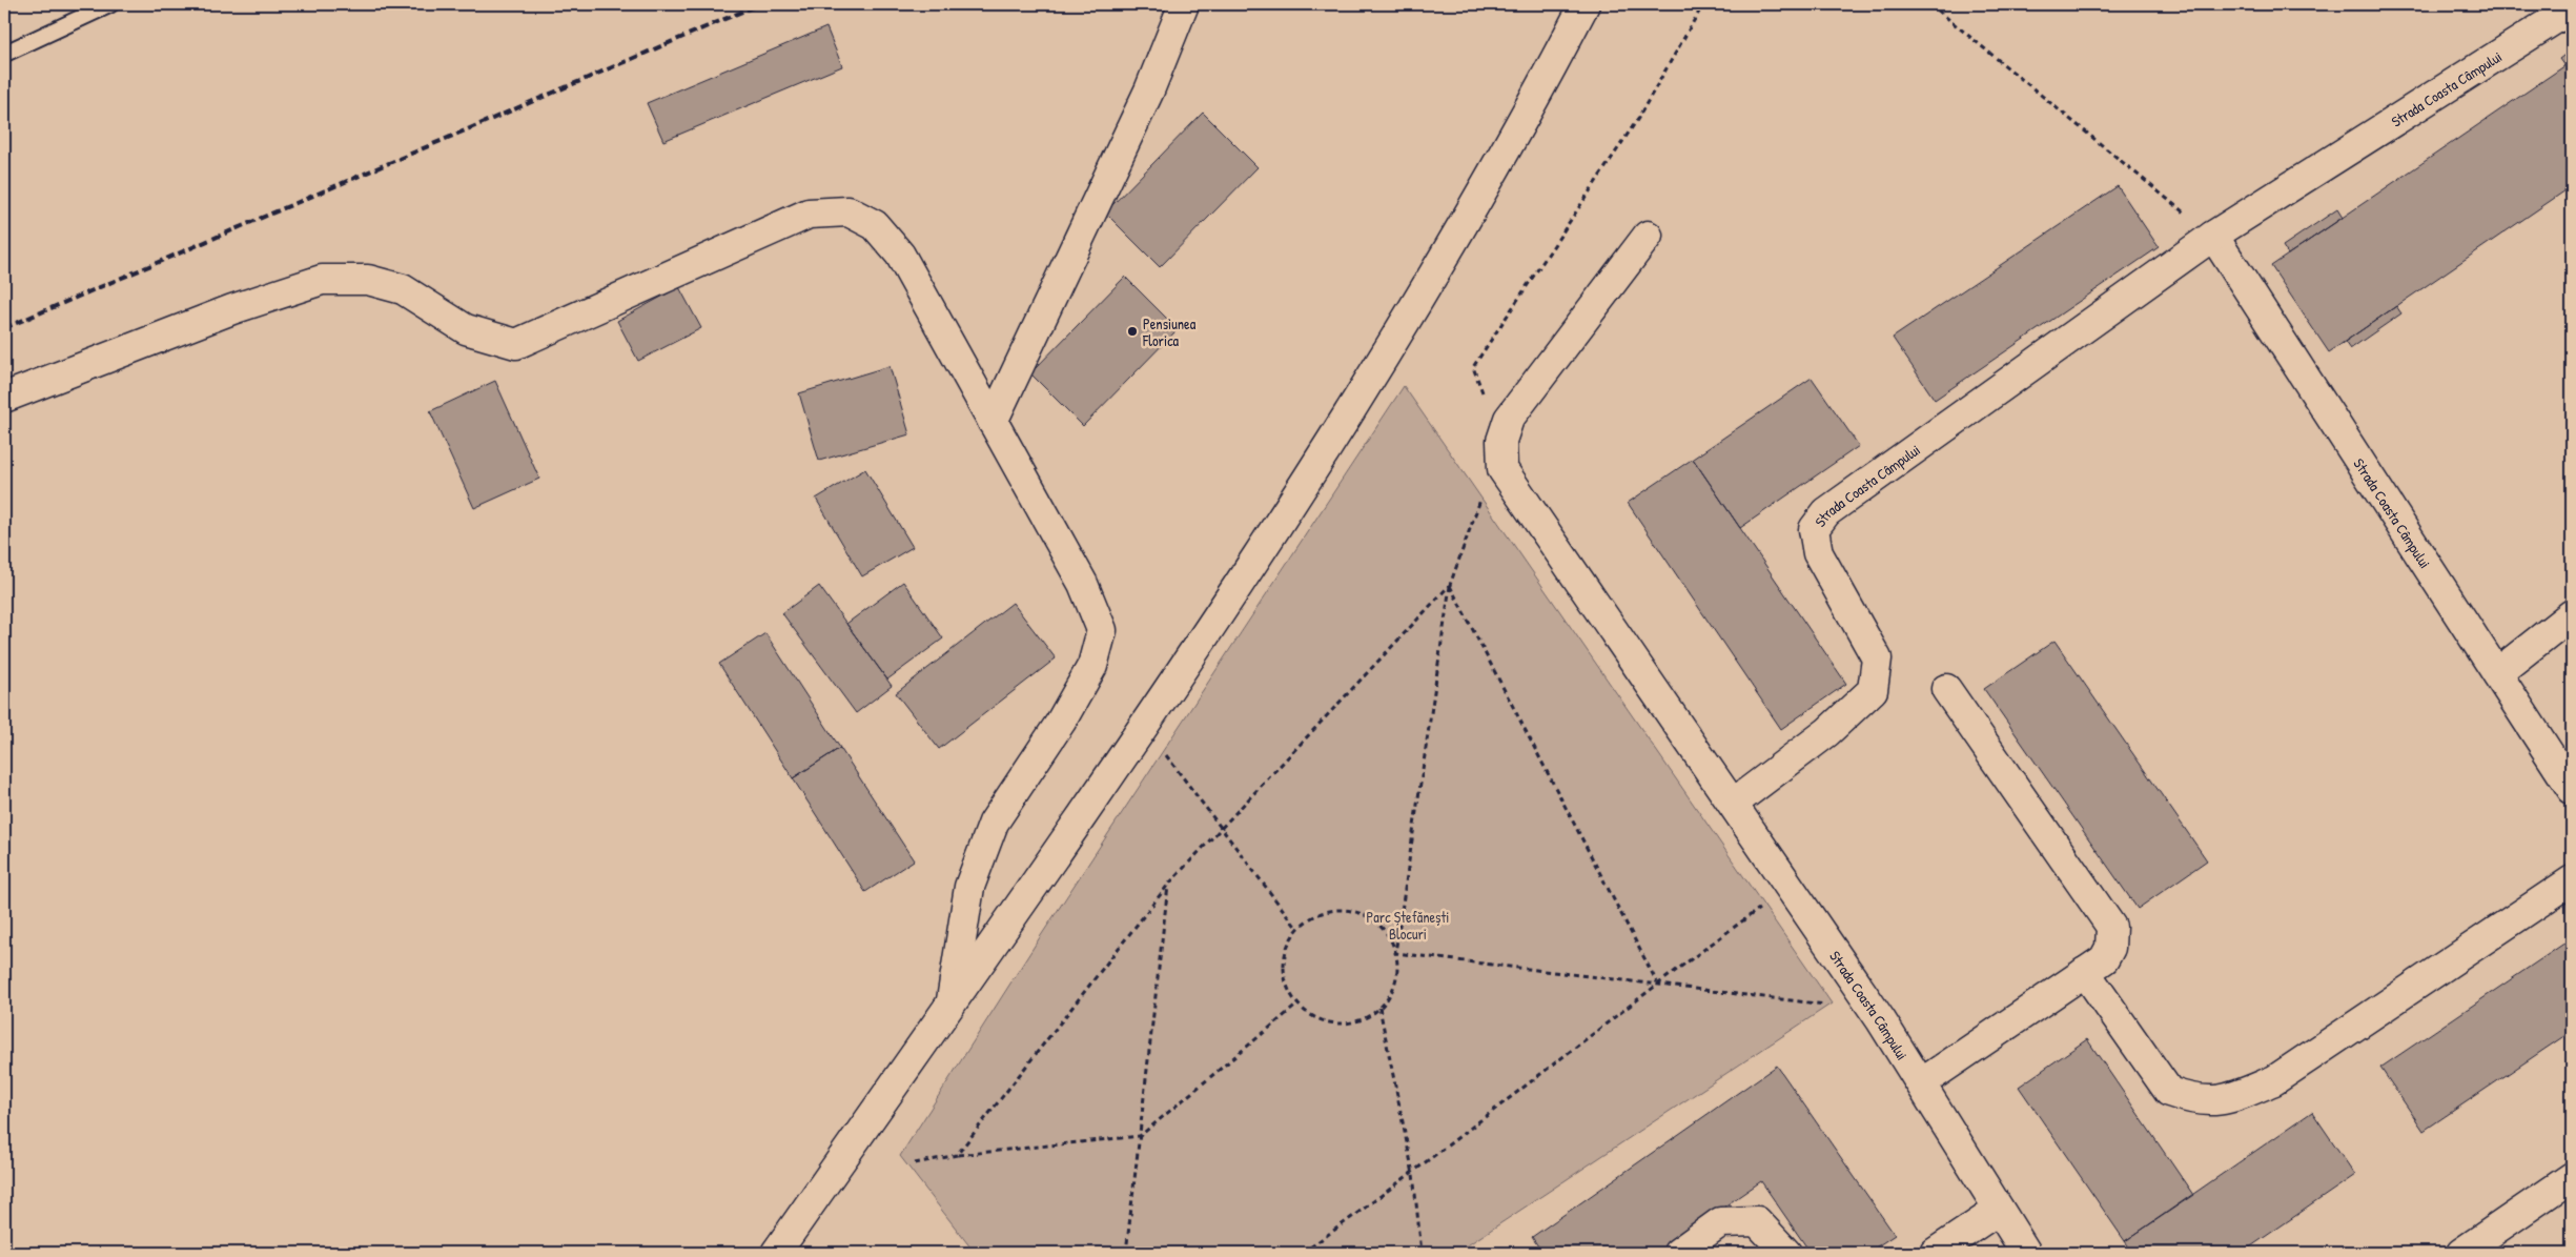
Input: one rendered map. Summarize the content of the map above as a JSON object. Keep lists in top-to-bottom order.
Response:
{
  "streets": {
    "street": ["Strada Coasta Câmpului"]
  },
  "parks": ["Parc Ștefănești Blocuri"],
  "places": ["Pensiunea Florica"]
}
